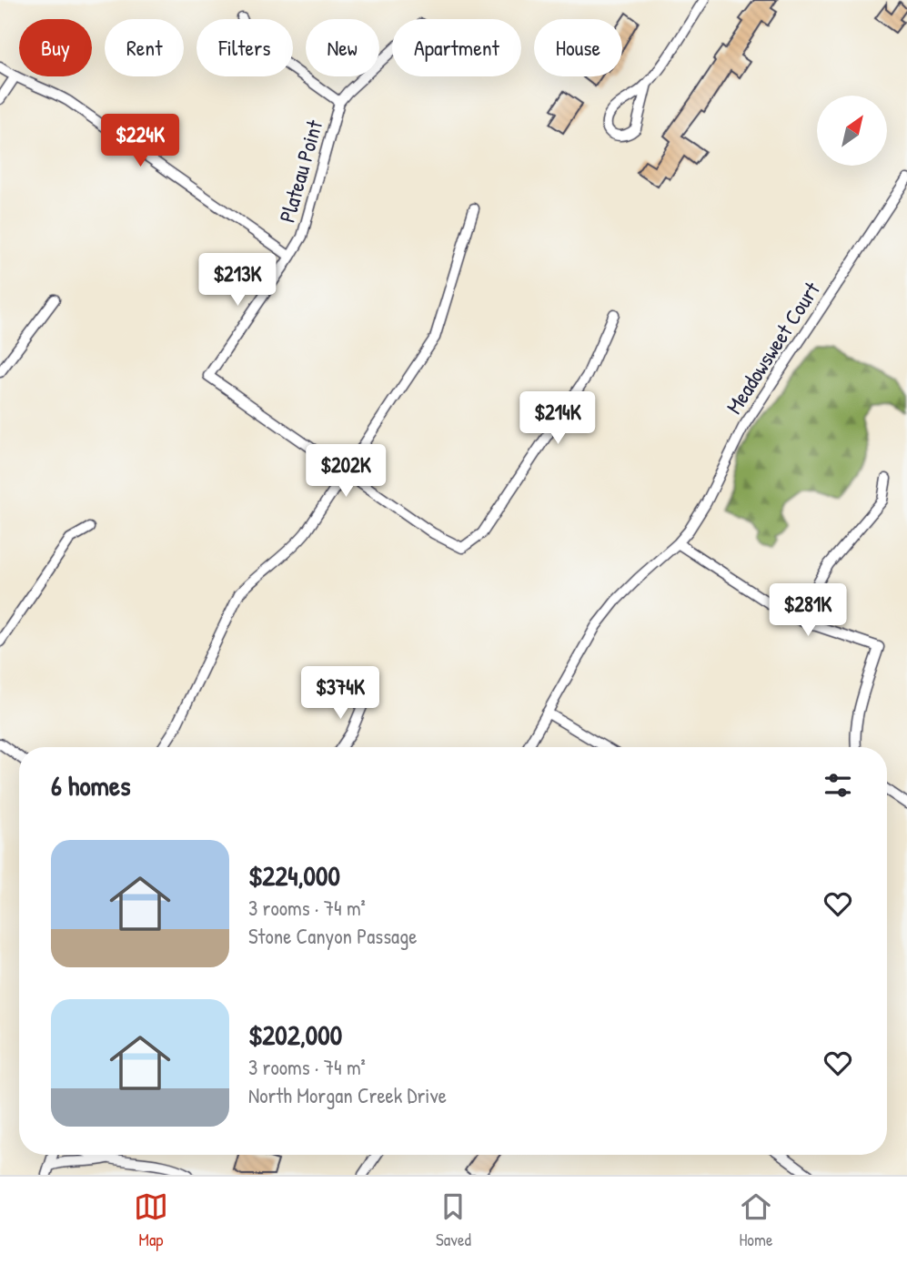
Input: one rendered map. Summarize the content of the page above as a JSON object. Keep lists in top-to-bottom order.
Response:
{
  "streets": {
    "street": ["Plateau Point", "Meadowsweet Court"]
  },
  "north": "top right",
  "page": {
    "chip": [
      "Buy",
      "Rent",
      "Filters",
      "New",
      "Apartment",
      "House"
    ],
    "price": [
      "$224K",
      "$213K",
      "$214K",
      "$202K",
      "$281K",
      "$374K"
    ],
    "heading": "6 homes",
    "list": [
      {
        "name": "$224,000",
        "note": "3 rooms · 74 m² · Stone Canyon Passage"
      },
      {
        "name": "$202,000",
        "note": "3 rooms · 74 m² · North Morgan Creek Drive"
      }
    ],
    "tabs": ["Map", "Saved", "Home"]
  }
}
